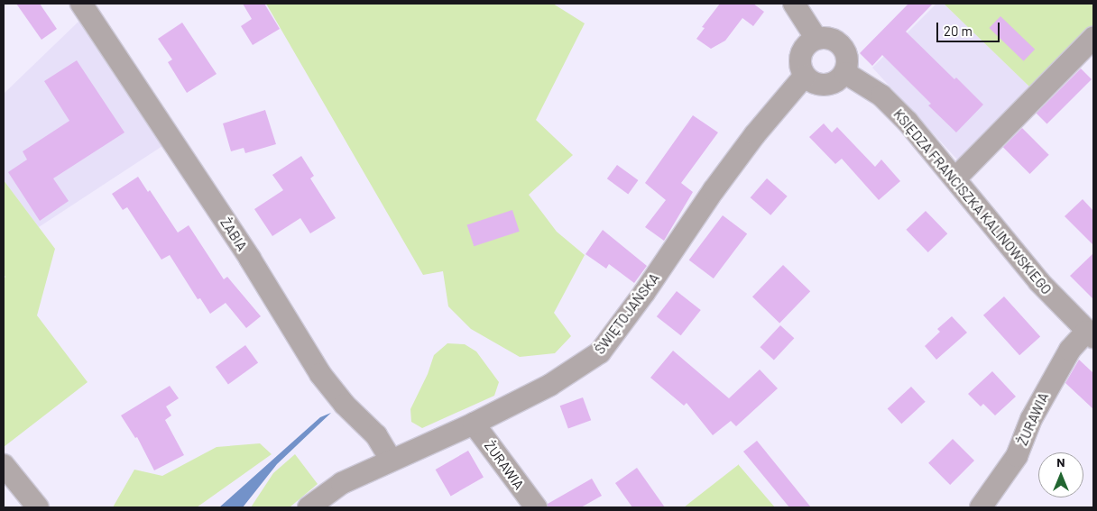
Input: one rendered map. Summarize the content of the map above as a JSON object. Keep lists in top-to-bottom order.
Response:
{
  "streets": {
    "street": [
      "KSIĘDZA FRANCISZKA KALINOWSKIEGO",
      "ŻABIA",
      "ŚWIĘTOJAŃSKA",
      "ŻURAWIA"
    ]
  },
  "crossings": [
    ["KSIĘDZA FRANCISZKA KALINOWSKIEGO", "ŚWIĘTOJAŃSKA"],
    ["KSIĘDZA FRANCISZKA KALINOWSKIEGO", "ŻURAWIA"],
    ["ŻABIA", "ŚWIĘTOJAŃSKA"],
    ["ŚWIĘTOJAŃSKA", "ŻURAWIA"]
  ],
  "scale_bar": "20 m",
  "north": "top"
}
